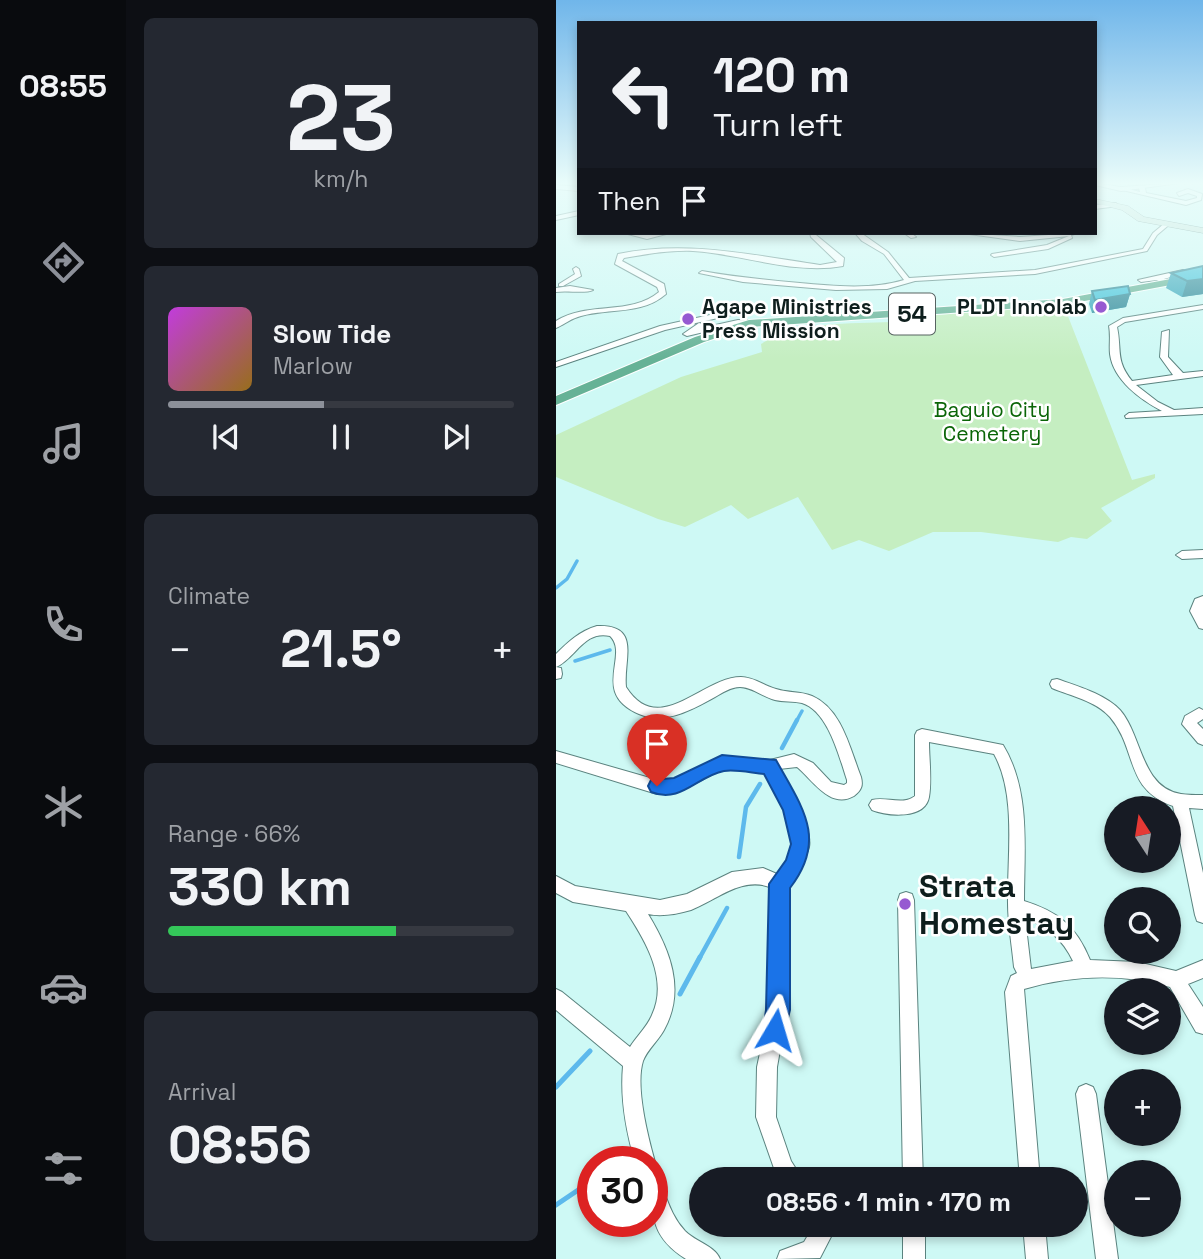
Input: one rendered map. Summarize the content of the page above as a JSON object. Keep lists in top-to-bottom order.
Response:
{
  "streets": {
    "highway": ["54"]
  },
  "parks": ["Baguio City Cemetery"],
  "places": ["PLDT Innolab", "Agape Ministries Press Mission", "Strata Homestay"],
  "north": "top",
  "page": {
    "tabs": "08:55",
    "tile": [
      ["23", "km/h"],
      "Climate",
      ["Range · 66%", "330 km"],
      ["Arrival", "08:56"]
    ],
    "turn": ["120 m", "Turn left"],
    "then": "Then",
    "song": ["Slow Tide", "Marlow"],
    "heat": ["−", "21.5°", "+"],
    "map_buttons": ["+", "−"],
    "limit": "30",
    "trip": "08:56 · 1 min · 170 m"
  }
}
